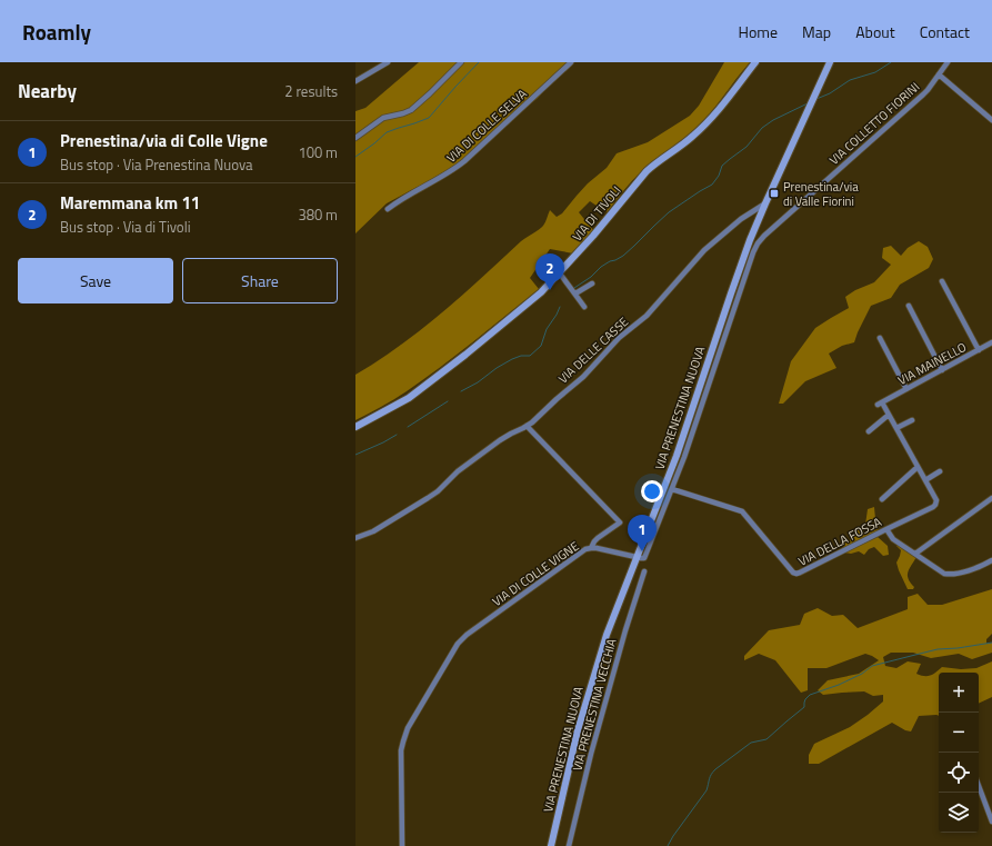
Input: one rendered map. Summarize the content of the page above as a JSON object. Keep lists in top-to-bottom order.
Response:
{
  "streets": {
    "main road": ["VIA DI TIVOLI", "VIA PRENESTINA NUOVA"],
    "street": [
      "VIA COLLETTO FIORINI",
      "VIA DI COLLE SELVA",
      "VIA DELLE CASSE",
      "VIA MAINELLO",
      "VIA DELLA FOSSA",
      "VIA DI COLLE VIGNE",
      "VIA PRENESTINA VECCHIA"
    ]
  },
  "crossings": [
    ["VIA COLLETTO FIORINI", "VIA DELLA FOSSA"],
    ["VIA DELLE CASSE", "VIA PRENESTINA NUOVA"],
    ["VIA MAINELLO", "VIA DELLA FOSSA"],
    ["VIA PRENESTINA NUOVA", "VIA DI COLLE VIGNE"]
  ],
  "places": {
    "transit": ["Prenestina/via di Valle Fiorini"]
  },
  "page": {
    "header": "Roamly",
    "nav": [
      "Home",
      "Map",
      "About",
      "Contact"
    ],
    "heading": ["Nearby", "2 results"],
    "list": [
      {
        "mark": "1",
        "name": "Prenestina/via di Colle Vigne",
        "note": "Bus stop · Via Prenestina Nuova",
        "value": "100 m"
      },
      {
        "mark": "2",
        "name": "Maremmana km 11",
        "note": "Bus stop · Via di Tivoli",
        "value": "380 m"
      }
    ],
    "buttons": ["Save", "Share"],
    "pins": ["2", "1"],
    "map_buttons": ["+", "−"]
  }
}
